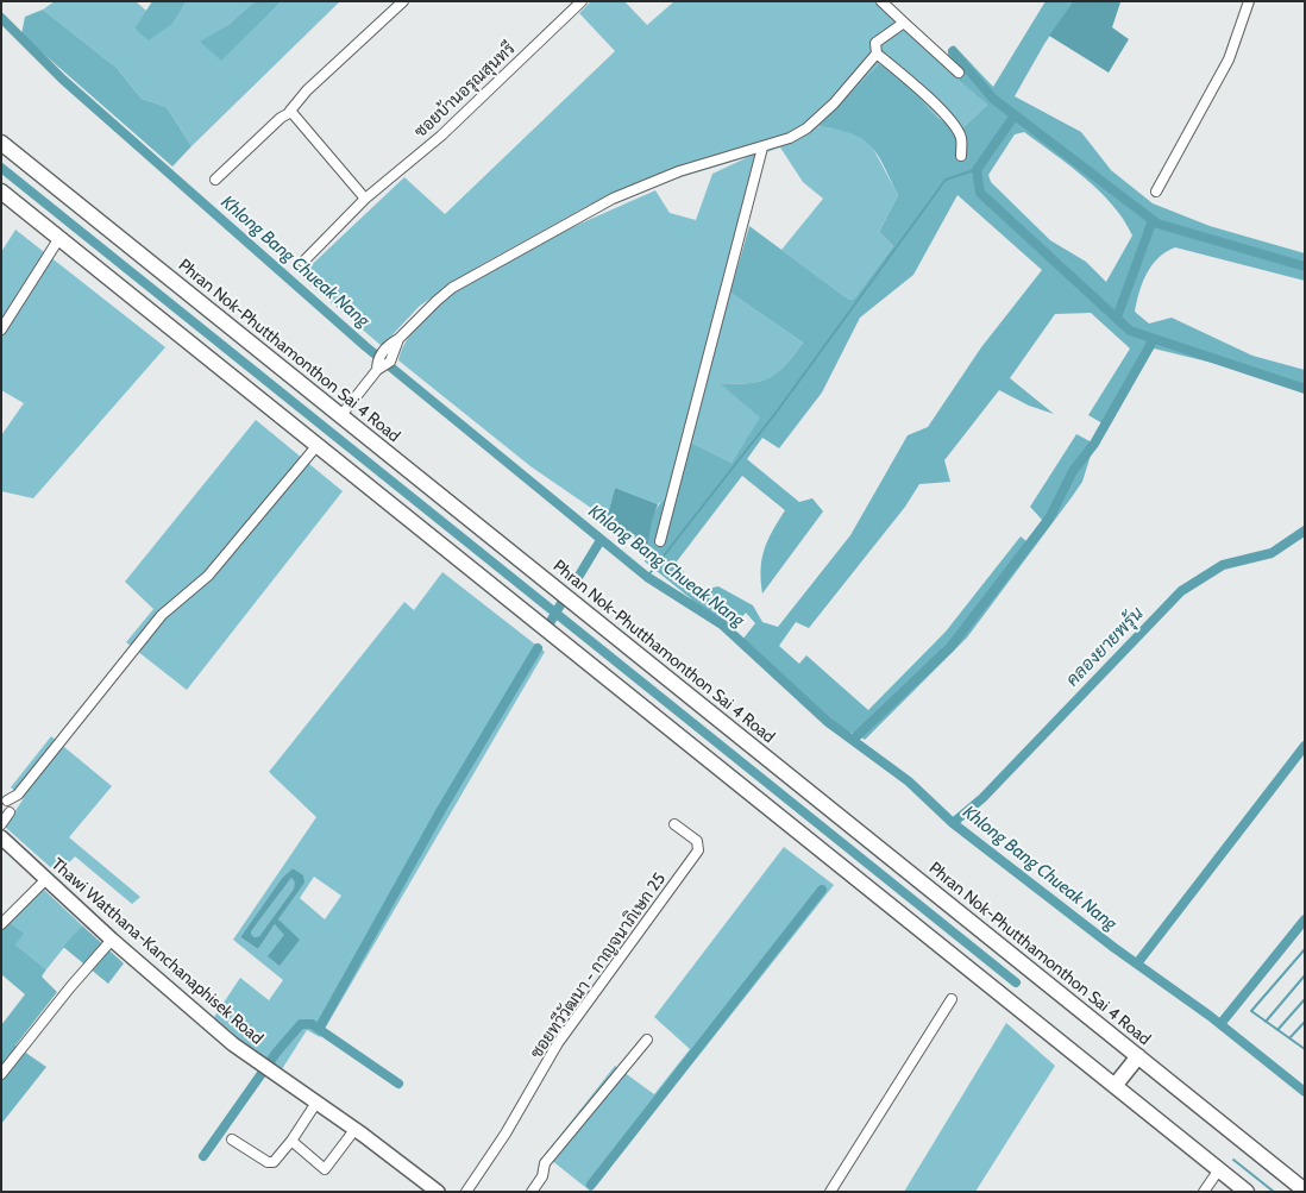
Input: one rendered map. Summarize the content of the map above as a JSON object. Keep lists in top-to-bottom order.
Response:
{
  "streets": {
    "main road": ["Phran Nok-Phutthamonthon Sai 4 Road"],
    "street": ["ซอยบ้านอรุณสุนทรี", "Thawi Watthana-Kanchanaphisek Road", "ซอยทวีวัฒนา - กาญจนาภิเษก 25"]
  },
  "water": ["Khlong Bang Chueak Nang", "คลองยายพรุ้น"]
}
